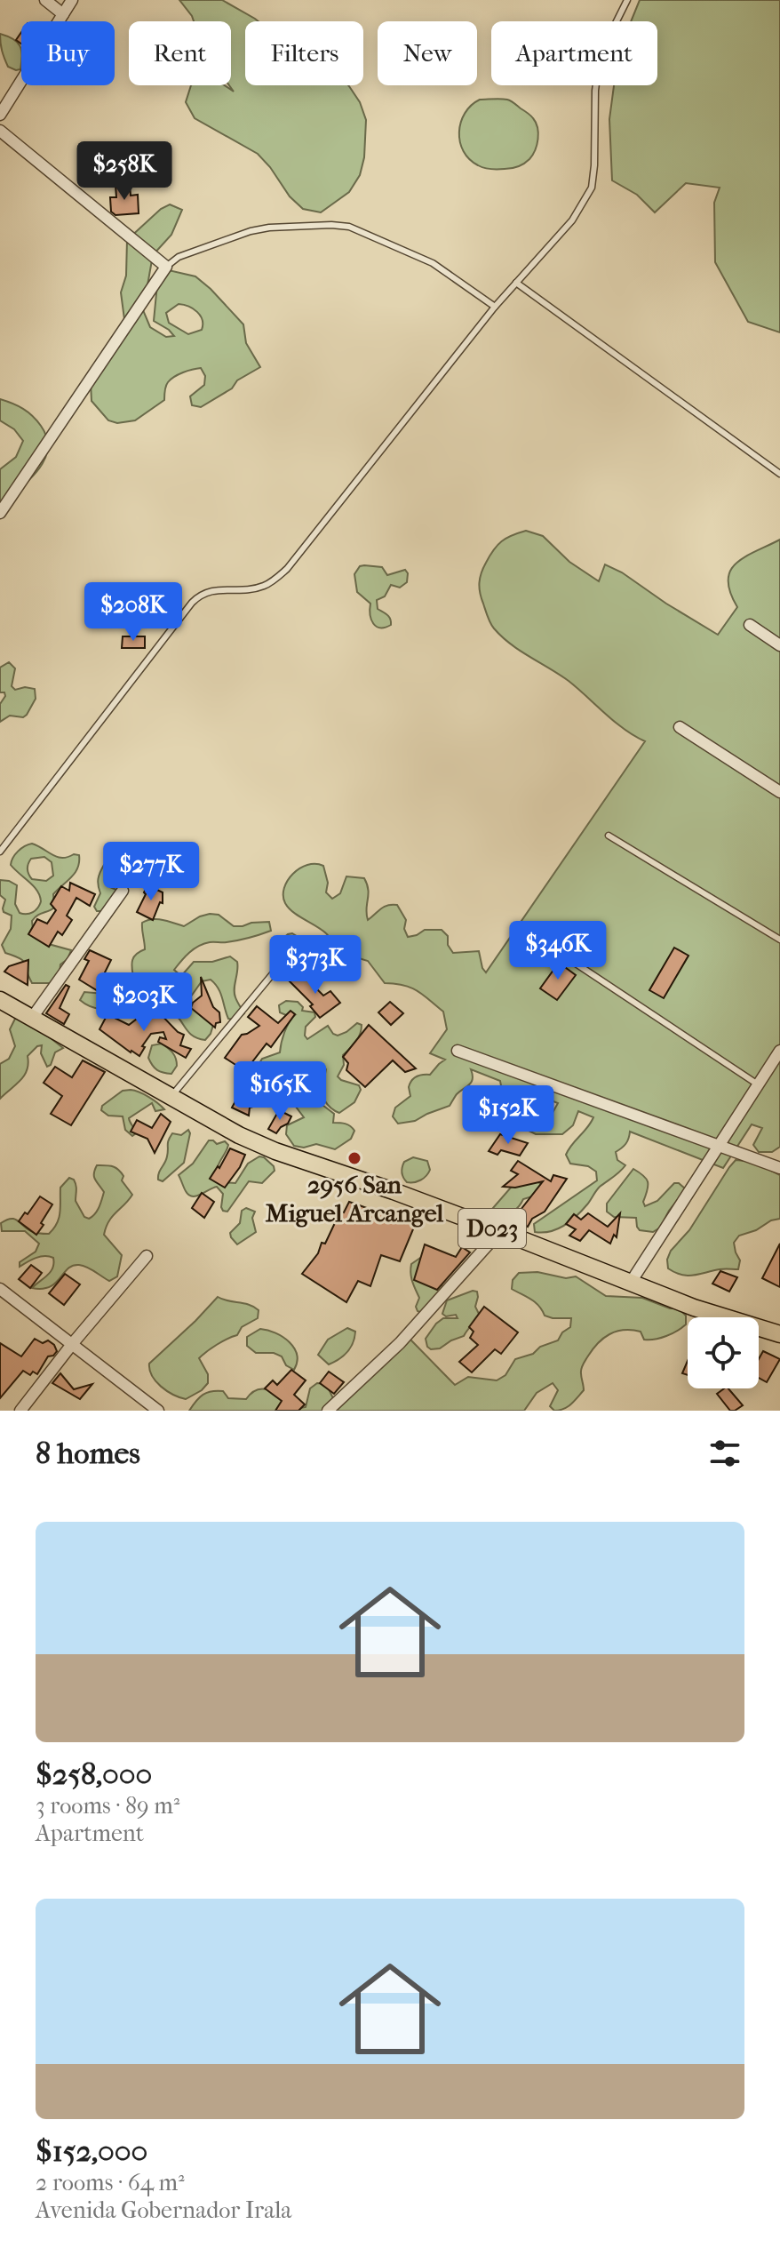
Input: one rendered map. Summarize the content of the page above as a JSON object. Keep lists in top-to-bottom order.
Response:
{
  "streets": {
    "main road": ["D023"]
  },
  "places": ["2956 San Miguel Arcangel"],
  "page": {
    "chip": [
      "Buy",
      "Rent",
      "Filters",
      "New",
      "Apartment"
    ],
    "price": [
      "$258K",
      "$208K",
      "$277K",
      "$346K",
      "$373K",
      "$203K",
      "$165K",
      "$152K"
    ],
    "heading": "8 homes",
    "list": [
      {
        "name": "$258,000",
        "note": "3 rooms · 89 m² · Apartment"
      },
      {
        "name": "$152,000",
        "note": "2 rooms · 64 m² · Avenida Gobernador Irala"
      }
    ]
  }
}
